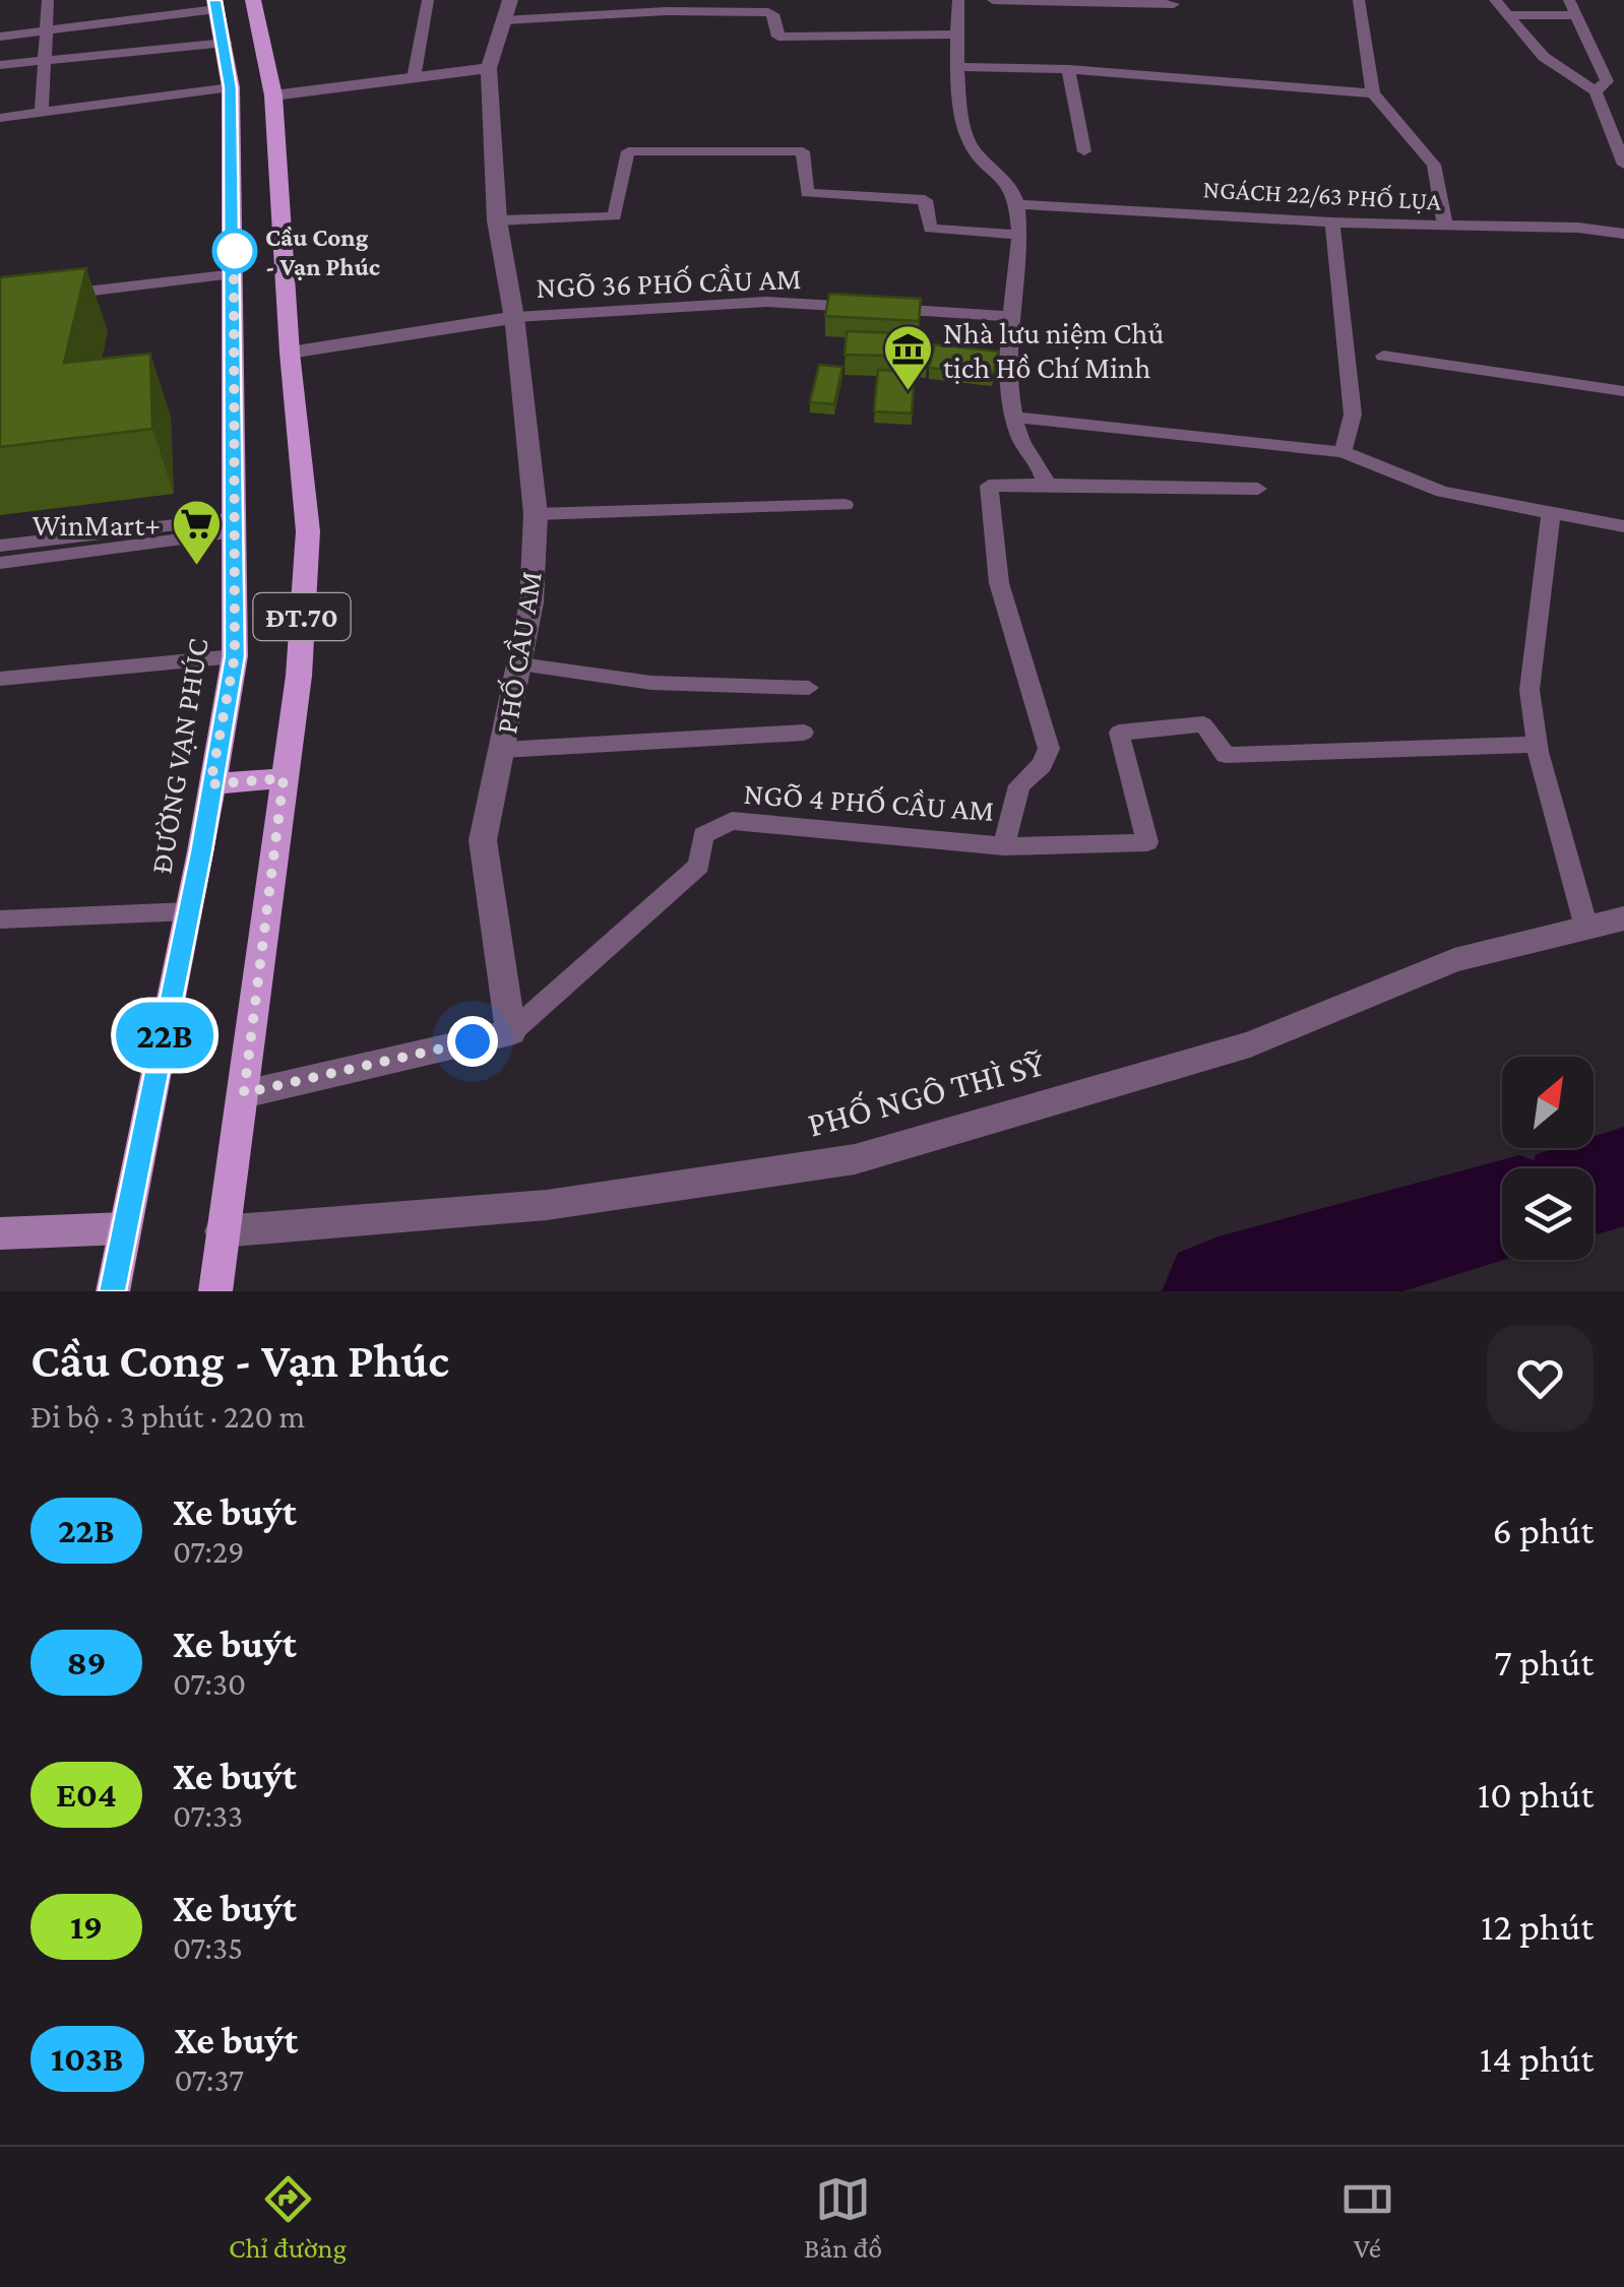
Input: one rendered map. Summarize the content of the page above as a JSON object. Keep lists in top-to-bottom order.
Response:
{
  "streets": {
    "main road": ["ĐT.70", "ĐƯỜNG VẠN PHÚC"],
    "street": ["PHỐ CẦU AM", "PHỐ NGÔ THÌ SỸ"],
    "lane": ["NGÁCH 22/63 PHỐ LỤA", "NGÕ 36 PHỐ CẦU AM", "NGÕ 4 PHỐ CẦU AM"]
  },
  "crossings": [
    ["NGÕ 36 PHỐ CẦU AM", "PHỐ CẦU AM"],
    ["ĐT.70", "PHỐ NGÔ THÌ SỸ"],
    ["PHỐ CẦU AM", "NGÕ 4 PHỐ CẦU AM"]
  ],
  "places": {
    "other": ["Cầu Cong - Vạn Phúc"],
    "museum": ["Nhà lưu niệm Chủ tịch Hồ Chí Minh"],
    "supermarket": ["WinMart+"]
  },
  "lines": ["bus line 22B"],
  "north": "top right",
  "page": {
    "on_map": "22B",
    "heading": ["Cầu Cong - Vạn Phúc", "Đi bộ · 3 phút · 220 m"],
    "list": [
      {
        "mark": "22B",
        "name": "Xe buýt",
        "note": "07:29",
        "value": "6 phút"
      },
      {
        "mark": "89",
        "name": "Xe buýt",
        "note": "07:30",
        "value": "7 phút"
      },
      {
        "mark": "E04",
        "name": "Xe buýt",
        "note": "07:33",
        "value": "10 phút"
      },
      {
        "mark": "19",
        "name": "Xe buýt",
        "note": "07:35",
        "value": "12 phút"
      },
      {
        "mark": "103B",
        "name": "Xe buýt",
        "note": "07:37",
        "value": "14 phút"
      }
    ],
    "tabs": ["Chỉ đường", "Bản đồ", "Vé"]
  }
}
